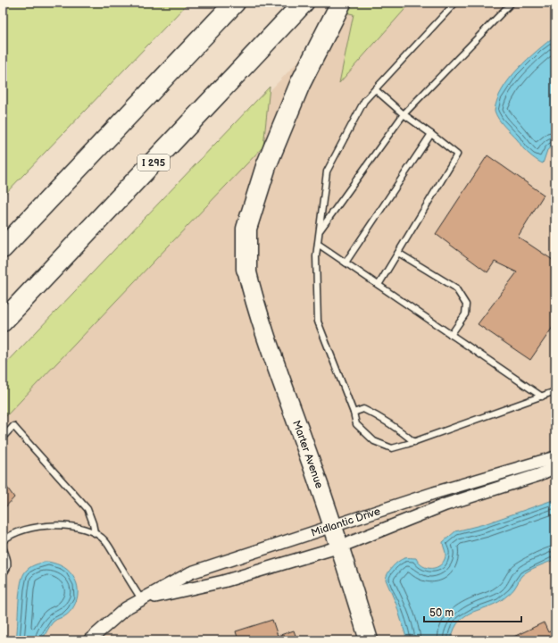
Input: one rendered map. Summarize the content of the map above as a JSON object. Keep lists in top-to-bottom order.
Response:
{
  "streets": {
    "highway": ["I 295"],
    "main road": ["Marter Avenue"],
    "street": ["Midlantic Drive"]
  },
  "crossings": [
    ["Marter Avenue", "Midlantic Drive"]
  ],
  "scale_bar": "50 m"
}
